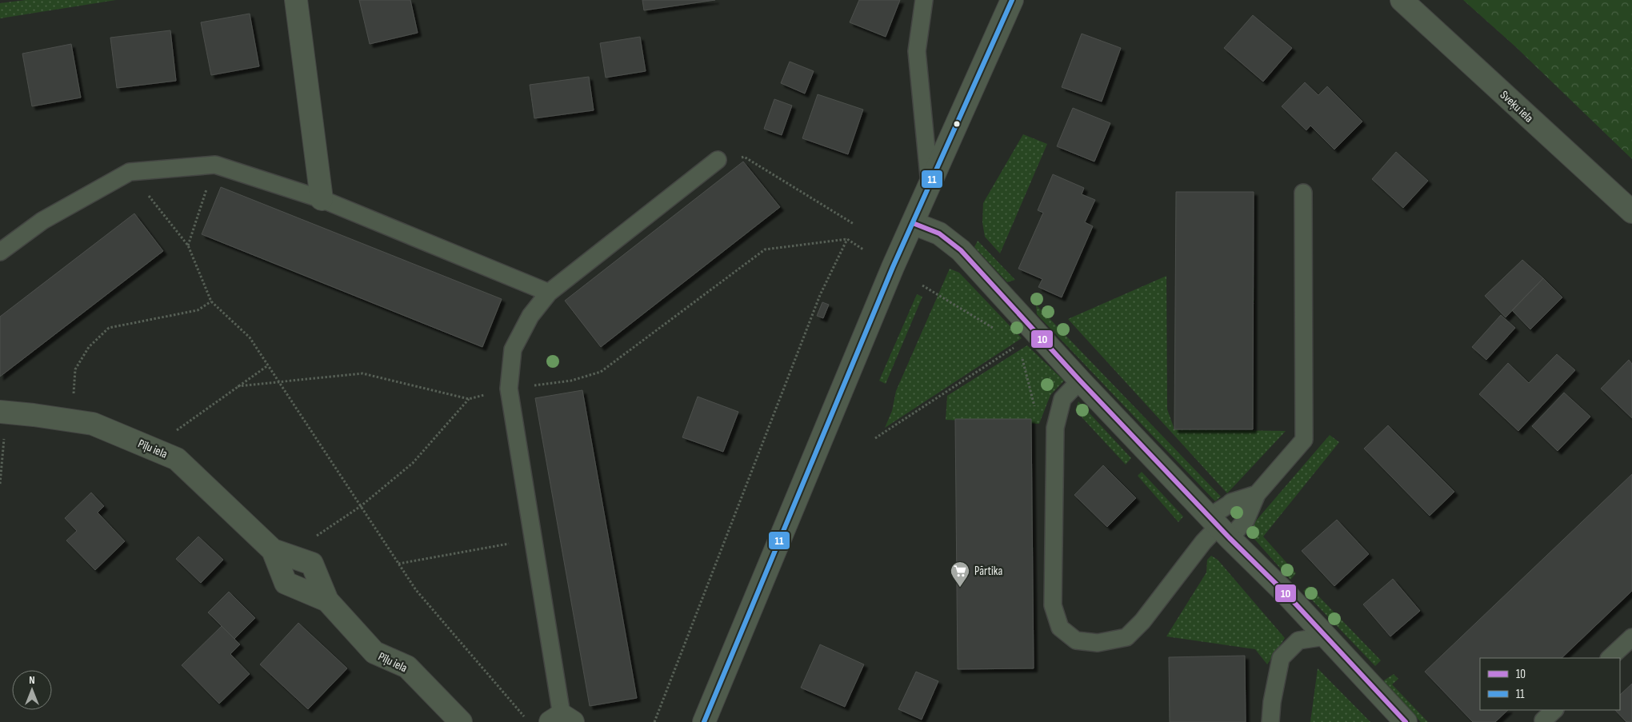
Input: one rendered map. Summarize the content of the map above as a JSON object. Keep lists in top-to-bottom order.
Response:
{
  "streets": {
    "street": ["Sveķu iela", "Pīļu iela"]
  },
  "places": {
    "supermarket": ["Pārtika"]
  },
  "lines": ["transit line 11", "transit line 10"],
  "legend": ["10", "11"],
  "north": "top"
}
